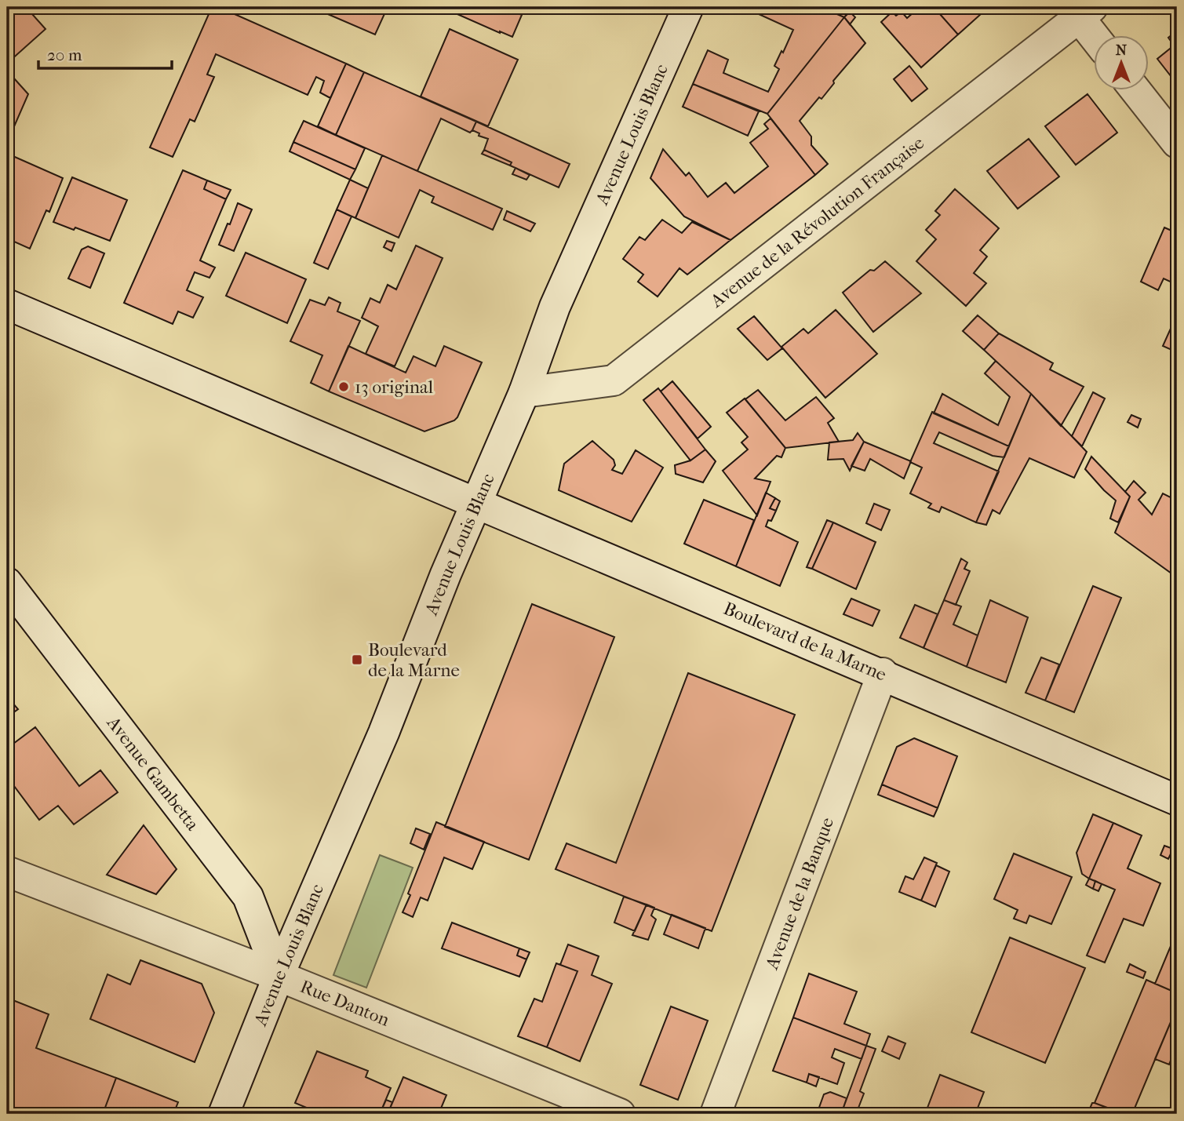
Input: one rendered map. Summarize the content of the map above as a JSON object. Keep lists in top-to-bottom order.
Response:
{
  "streets": {
    "street": [
      "Avenue Louis Blanc",
      "Avenue de la Révolution Française",
      "Boulevard de la Marne",
      "Avenue Gambetta",
      "Avenue de la Banque",
      "Rue Danton"
    ]
  },
  "crossings": [
    ["Avenue Louis Blanc", "Avenue de la Révolution Française"],
    ["Avenue Louis Blanc", "Boulevard de la Marne"],
    ["Avenue Louis Blanc", "Avenue Gambetta"],
    ["Avenue Louis Blanc", "Rue Danton"],
    ["Boulevard de la Marne", "Avenue de la Banque"],
    ["Avenue Gambetta", "Rue Danton"]
  ],
  "places": {
    "other": ["13 original"],
    "transit": ["Boulevard de la Marne"]
  },
  "scale_bar": "20 m",
  "north": "top"
}
